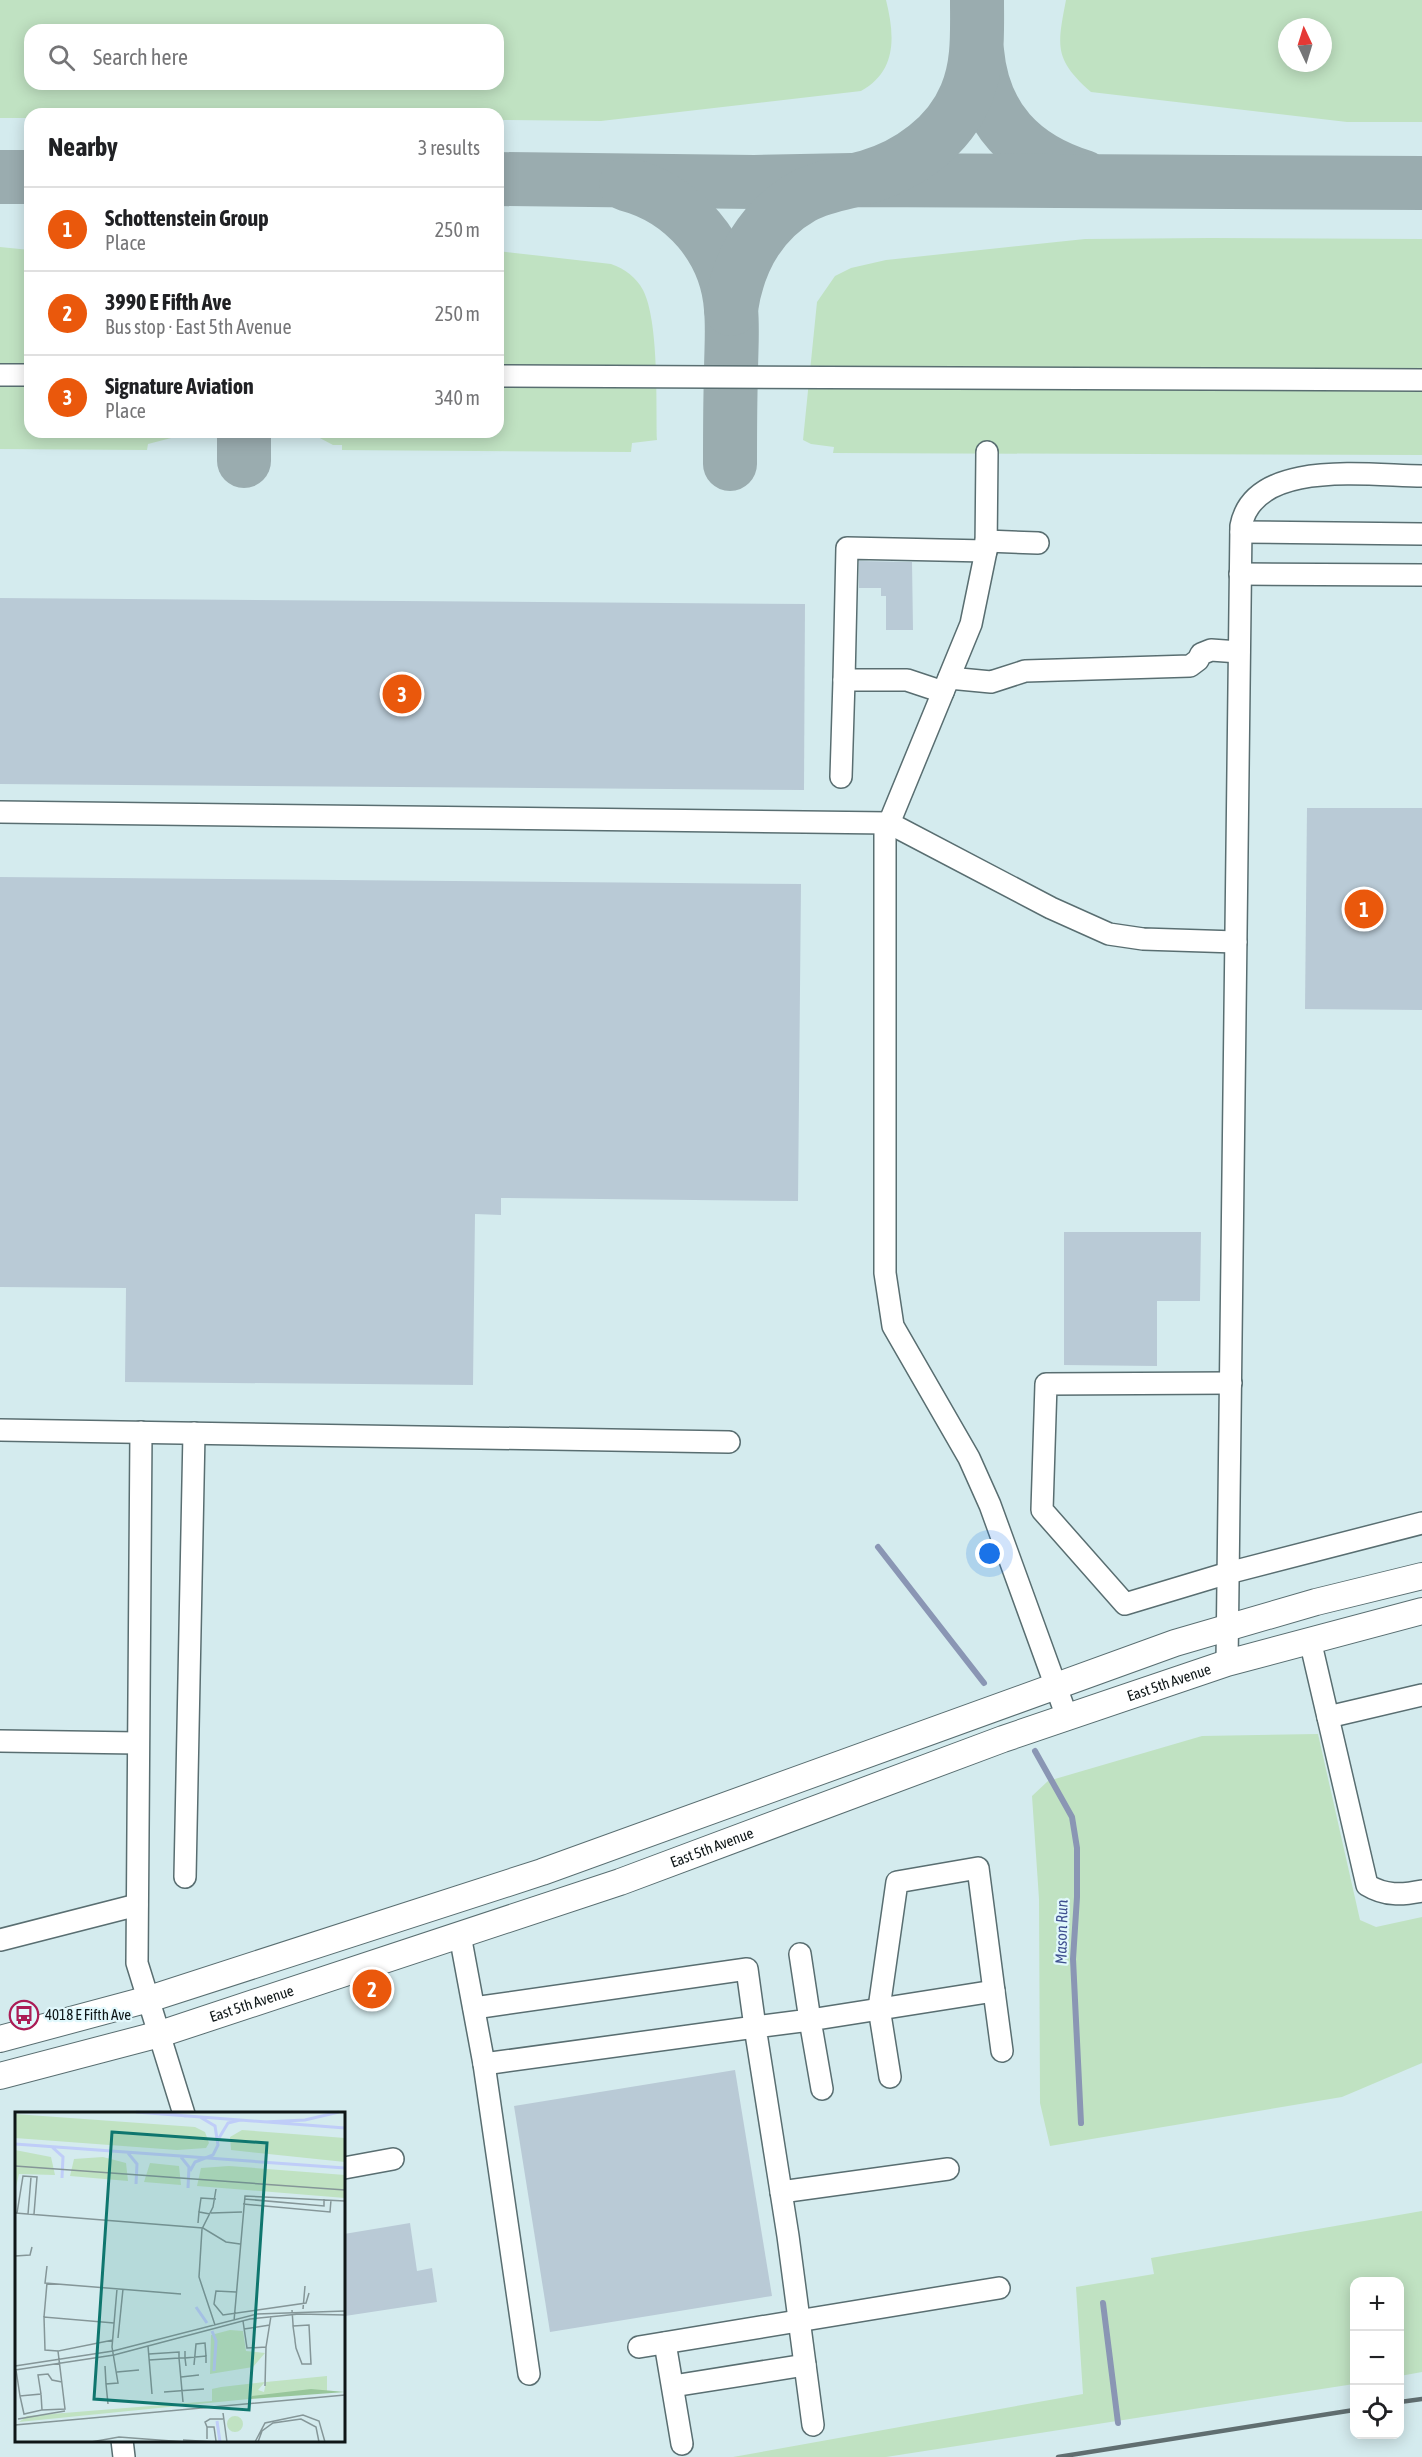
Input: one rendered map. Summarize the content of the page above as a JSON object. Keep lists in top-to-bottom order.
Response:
{
  "streets": {
    "main road": ["East 5th Avenue"]
  },
  "water": ["Mason Run"],
  "places": {
    "bus stop": ["4018 E Fifth Ave"]
  },
  "north": "top",
  "page": {
    "search": "Search here",
    "heading": ["Nearby", "3 results"],
    "list": [
      {
        "mark": "1",
        "name": "Schottenstein Group",
        "note": "Place",
        "value": "250 m"
      },
      {
        "mark": "2",
        "name": "3990 E Fifth Ave",
        "note": "Bus stop · East 5th Avenue",
        "value": "250 m"
      },
      {
        "mark": "3",
        "name": "Signature Aviation",
        "note": "Place",
        "value": "340 m"
      }
    ],
    "pins": ["3", "1", "2"],
    "map_buttons": ["+", "−"]
  }
}
